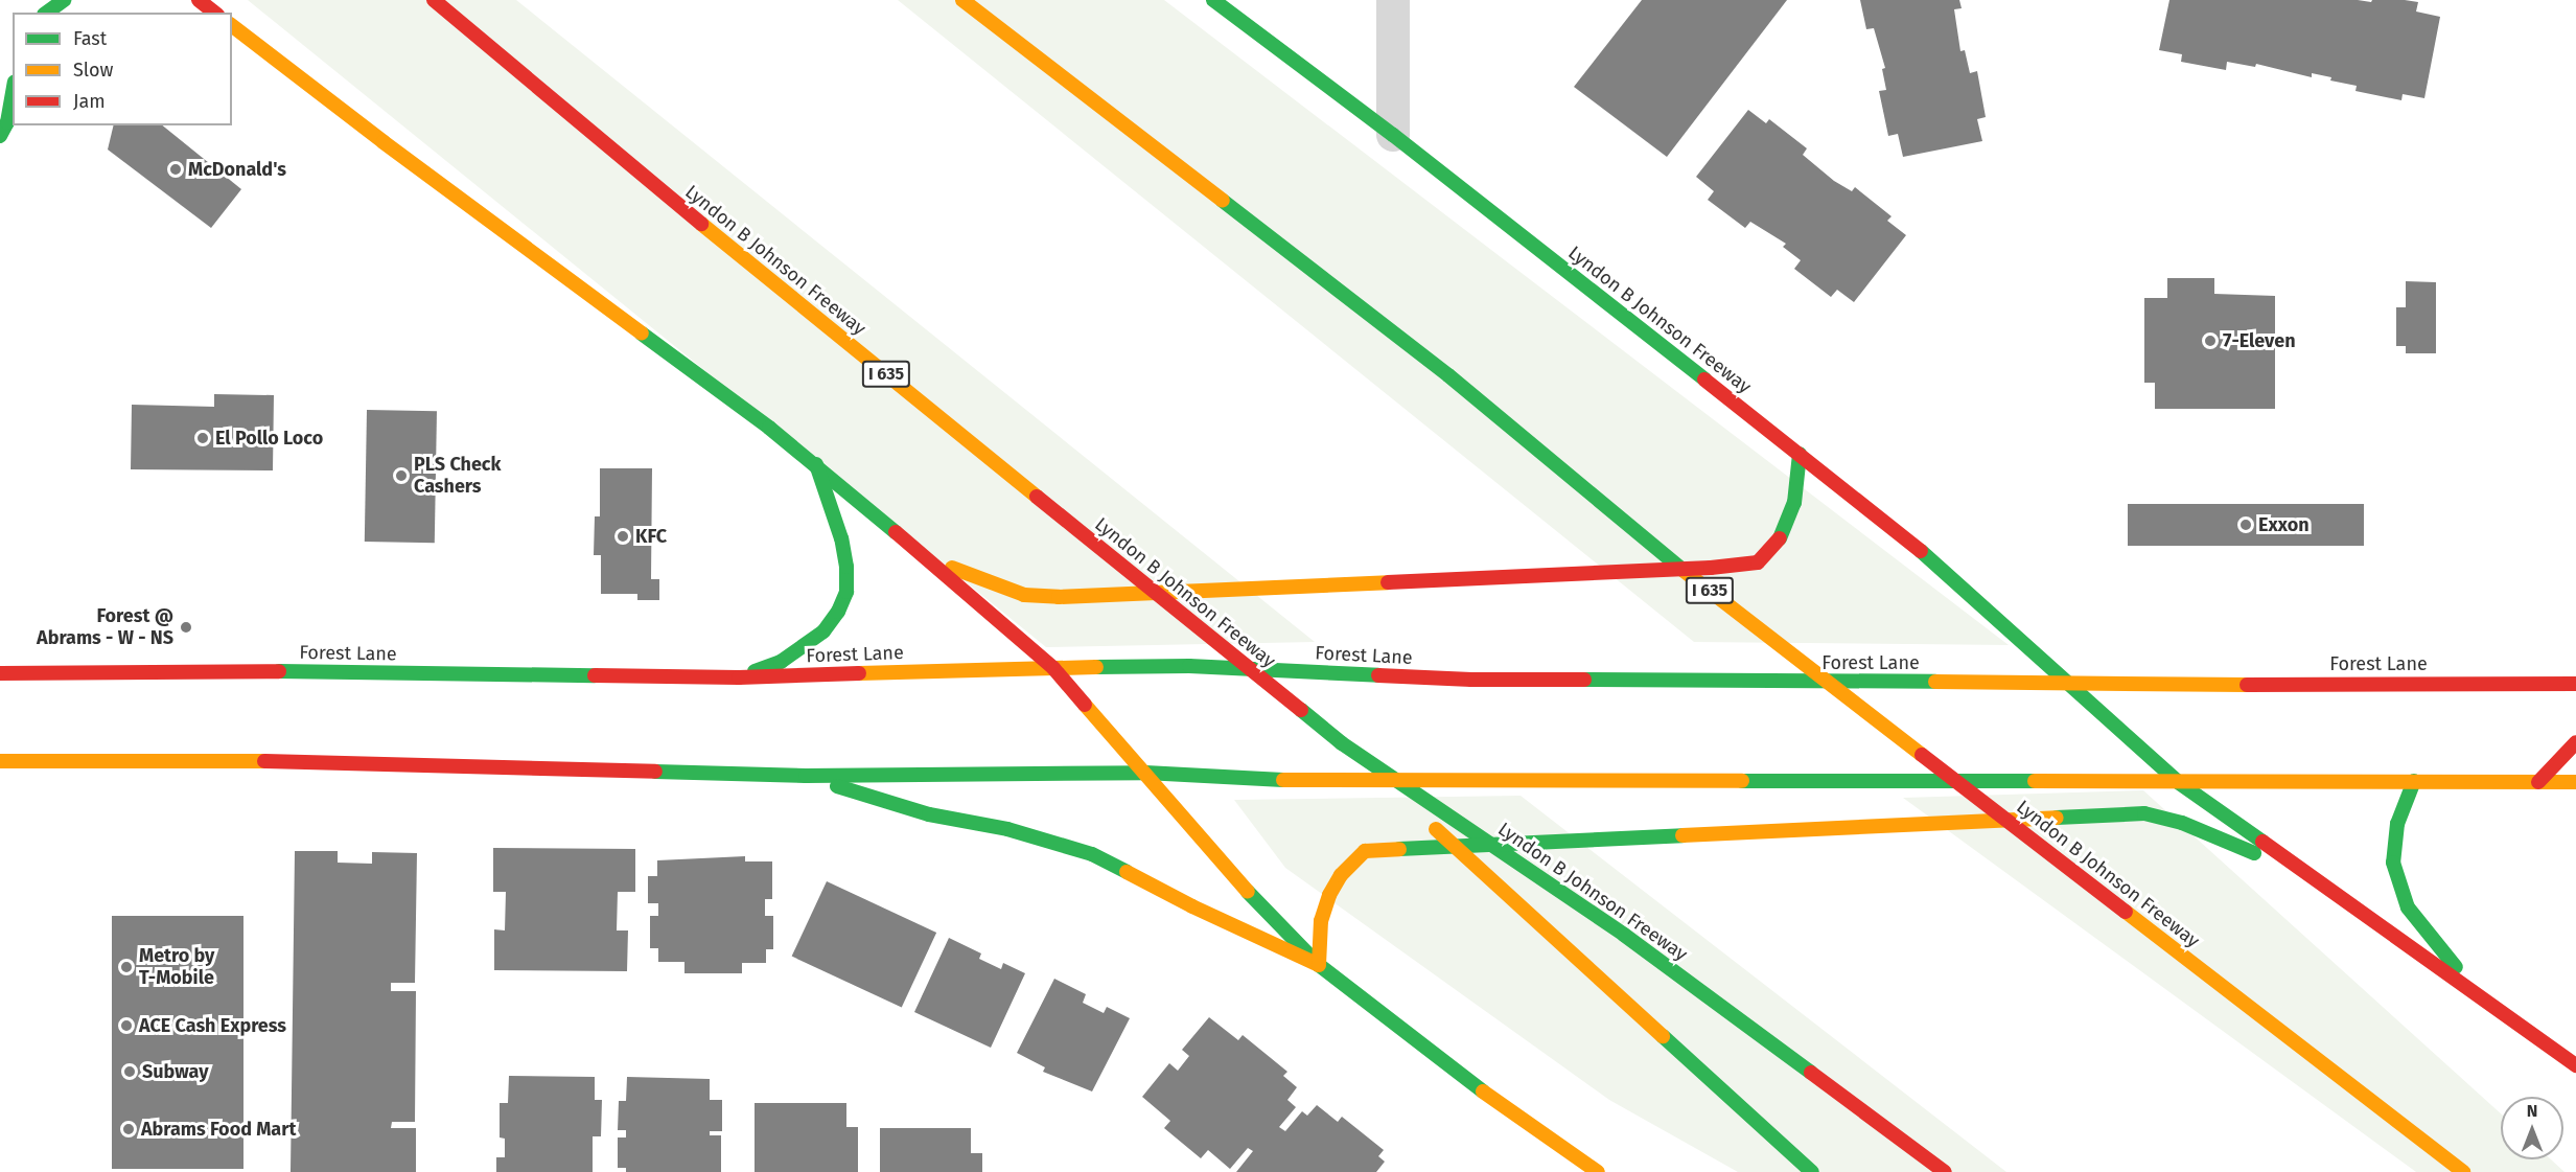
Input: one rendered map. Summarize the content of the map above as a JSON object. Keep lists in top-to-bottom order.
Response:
{
  "streets": {
    "main road": ["Lyndon B Johnson Freeway", "I 635", "Forest Lane"]
  },
  "crossings": [
    ["Lyndon B Johnson Freeway", "Forest Lane"]
  ],
  "places": [
    "McDonald's",
    "7-Eleven",
    "El Pollo Loco",
    "PLS Check Cashers",
    "Exxon",
    "KFC",
    "Forest @ Abrams - W - NS",
    "Metro by T-Mobile",
    "ACE Cash Express",
    "Subway",
    "Abrams Food Mart"
  ],
  "legend": ["Fast", "Slow", "Jam"],
  "north": "top"
}
